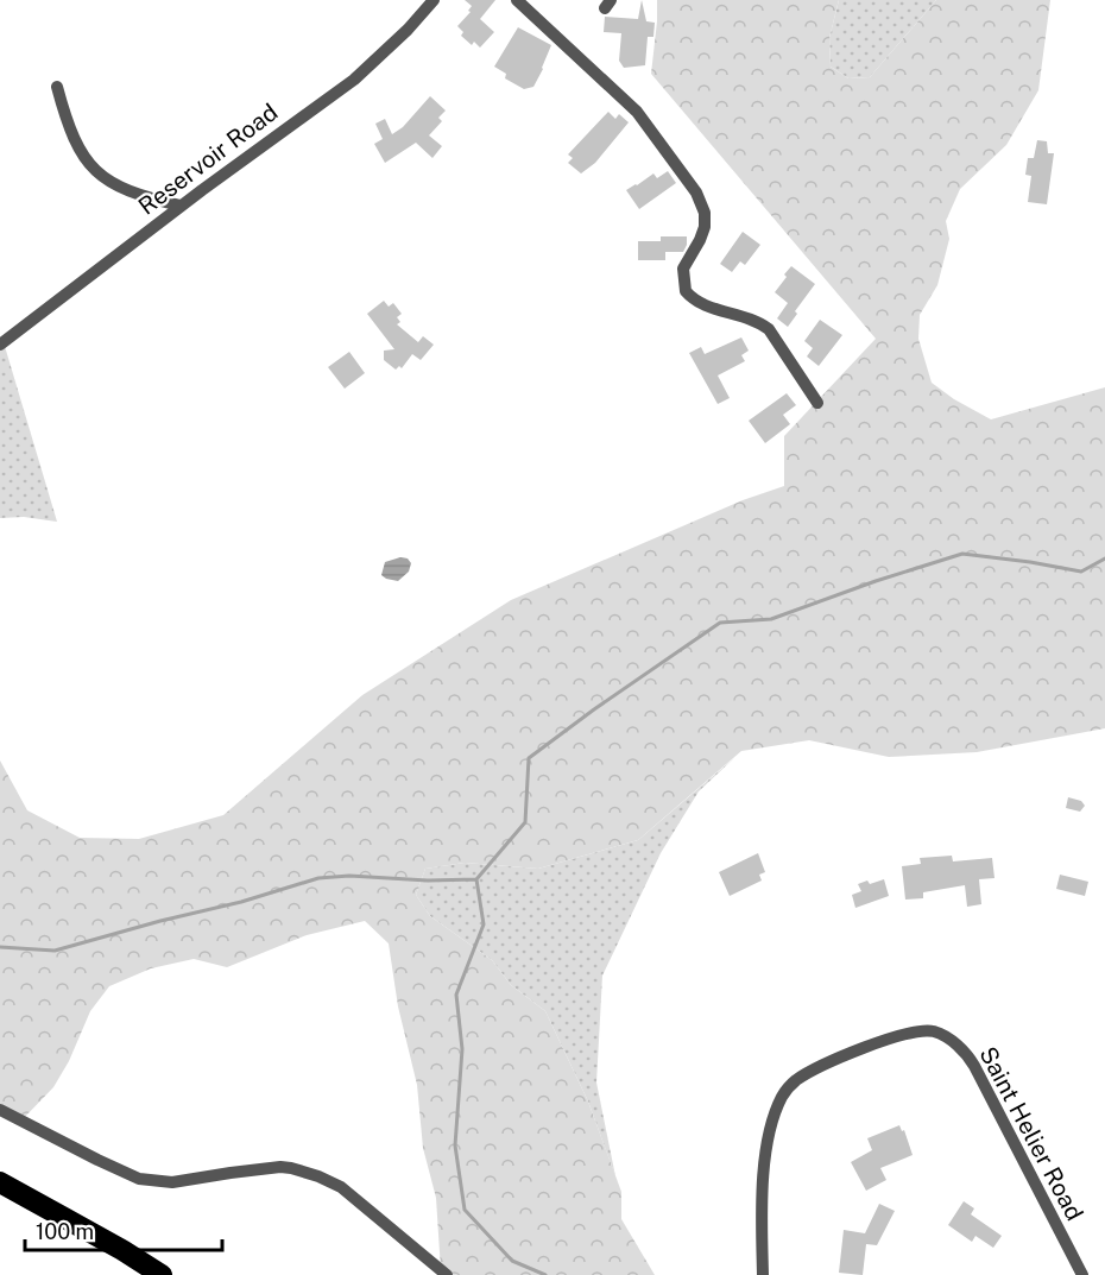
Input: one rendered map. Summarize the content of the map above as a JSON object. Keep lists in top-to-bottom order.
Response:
{
  "streets": {
    "street": ["Reservoir Road", "Saint Helier Road"]
  },
  "scale_bar": "100 m"
}
